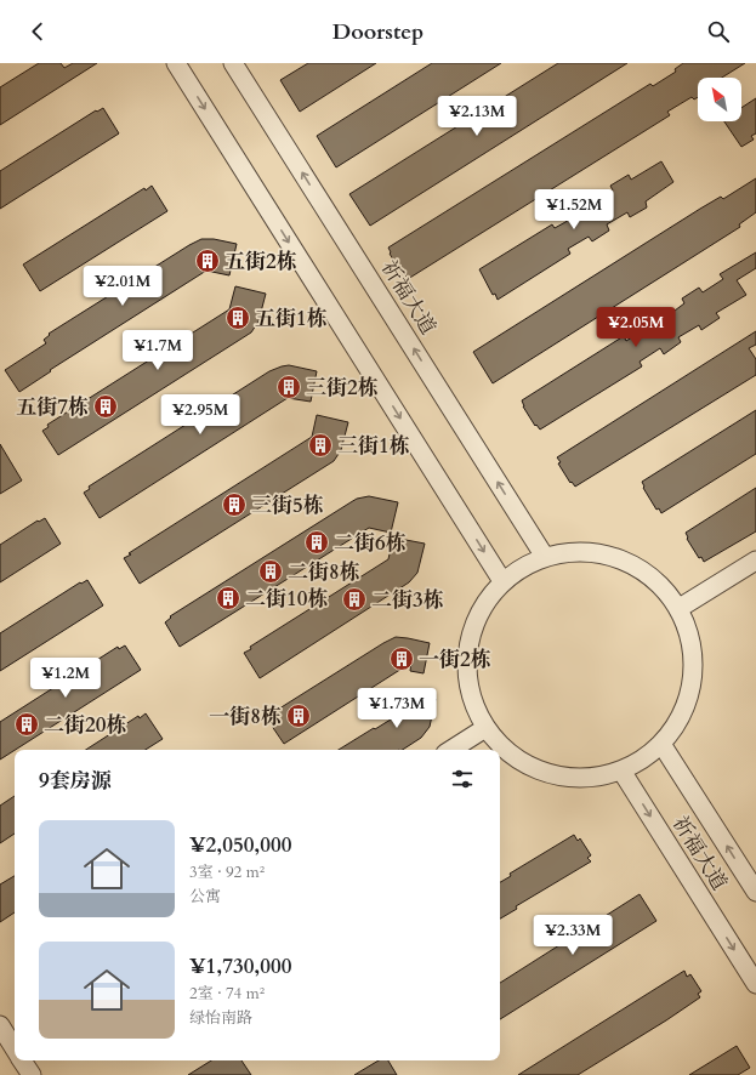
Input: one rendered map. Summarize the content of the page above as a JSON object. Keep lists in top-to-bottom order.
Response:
{
  "streets": {
    "street": ["祈福大道"]
  },
  "places": {
    "building": [
      "五街2栋",
      "五街1栋",
      "三街2栋",
      "五街7栋",
      "三街1栋",
      "三街5栋",
      "二街6栋",
      "二街8栋",
      "二街10栋",
      "二街3栋",
      "一街2栋",
      "一街8栋",
      "二街20栋"
    ]
  },
  "north": "top left",
  "page": {
    "header": "Doorstep",
    "price": [
      "¥2.13M",
      "¥1.52M",
      "¥2.01M",
      "¥2.05M",
      "¥1.7M",
      "¥2.95M",
      "¥1.2M",
      "¥1.73M",
      "¥2.33M"
    ],
    "heading": "9套房源",
    "list": [
      {
        "name": "¥2,050,000",
        "note": "3室 · 92 m² · 公寓"
      },
      {
        "name": "¥1,730,000",
        "note": "2室 · 74 m² · 绿怡南路"
      }
    ]
  }
}
